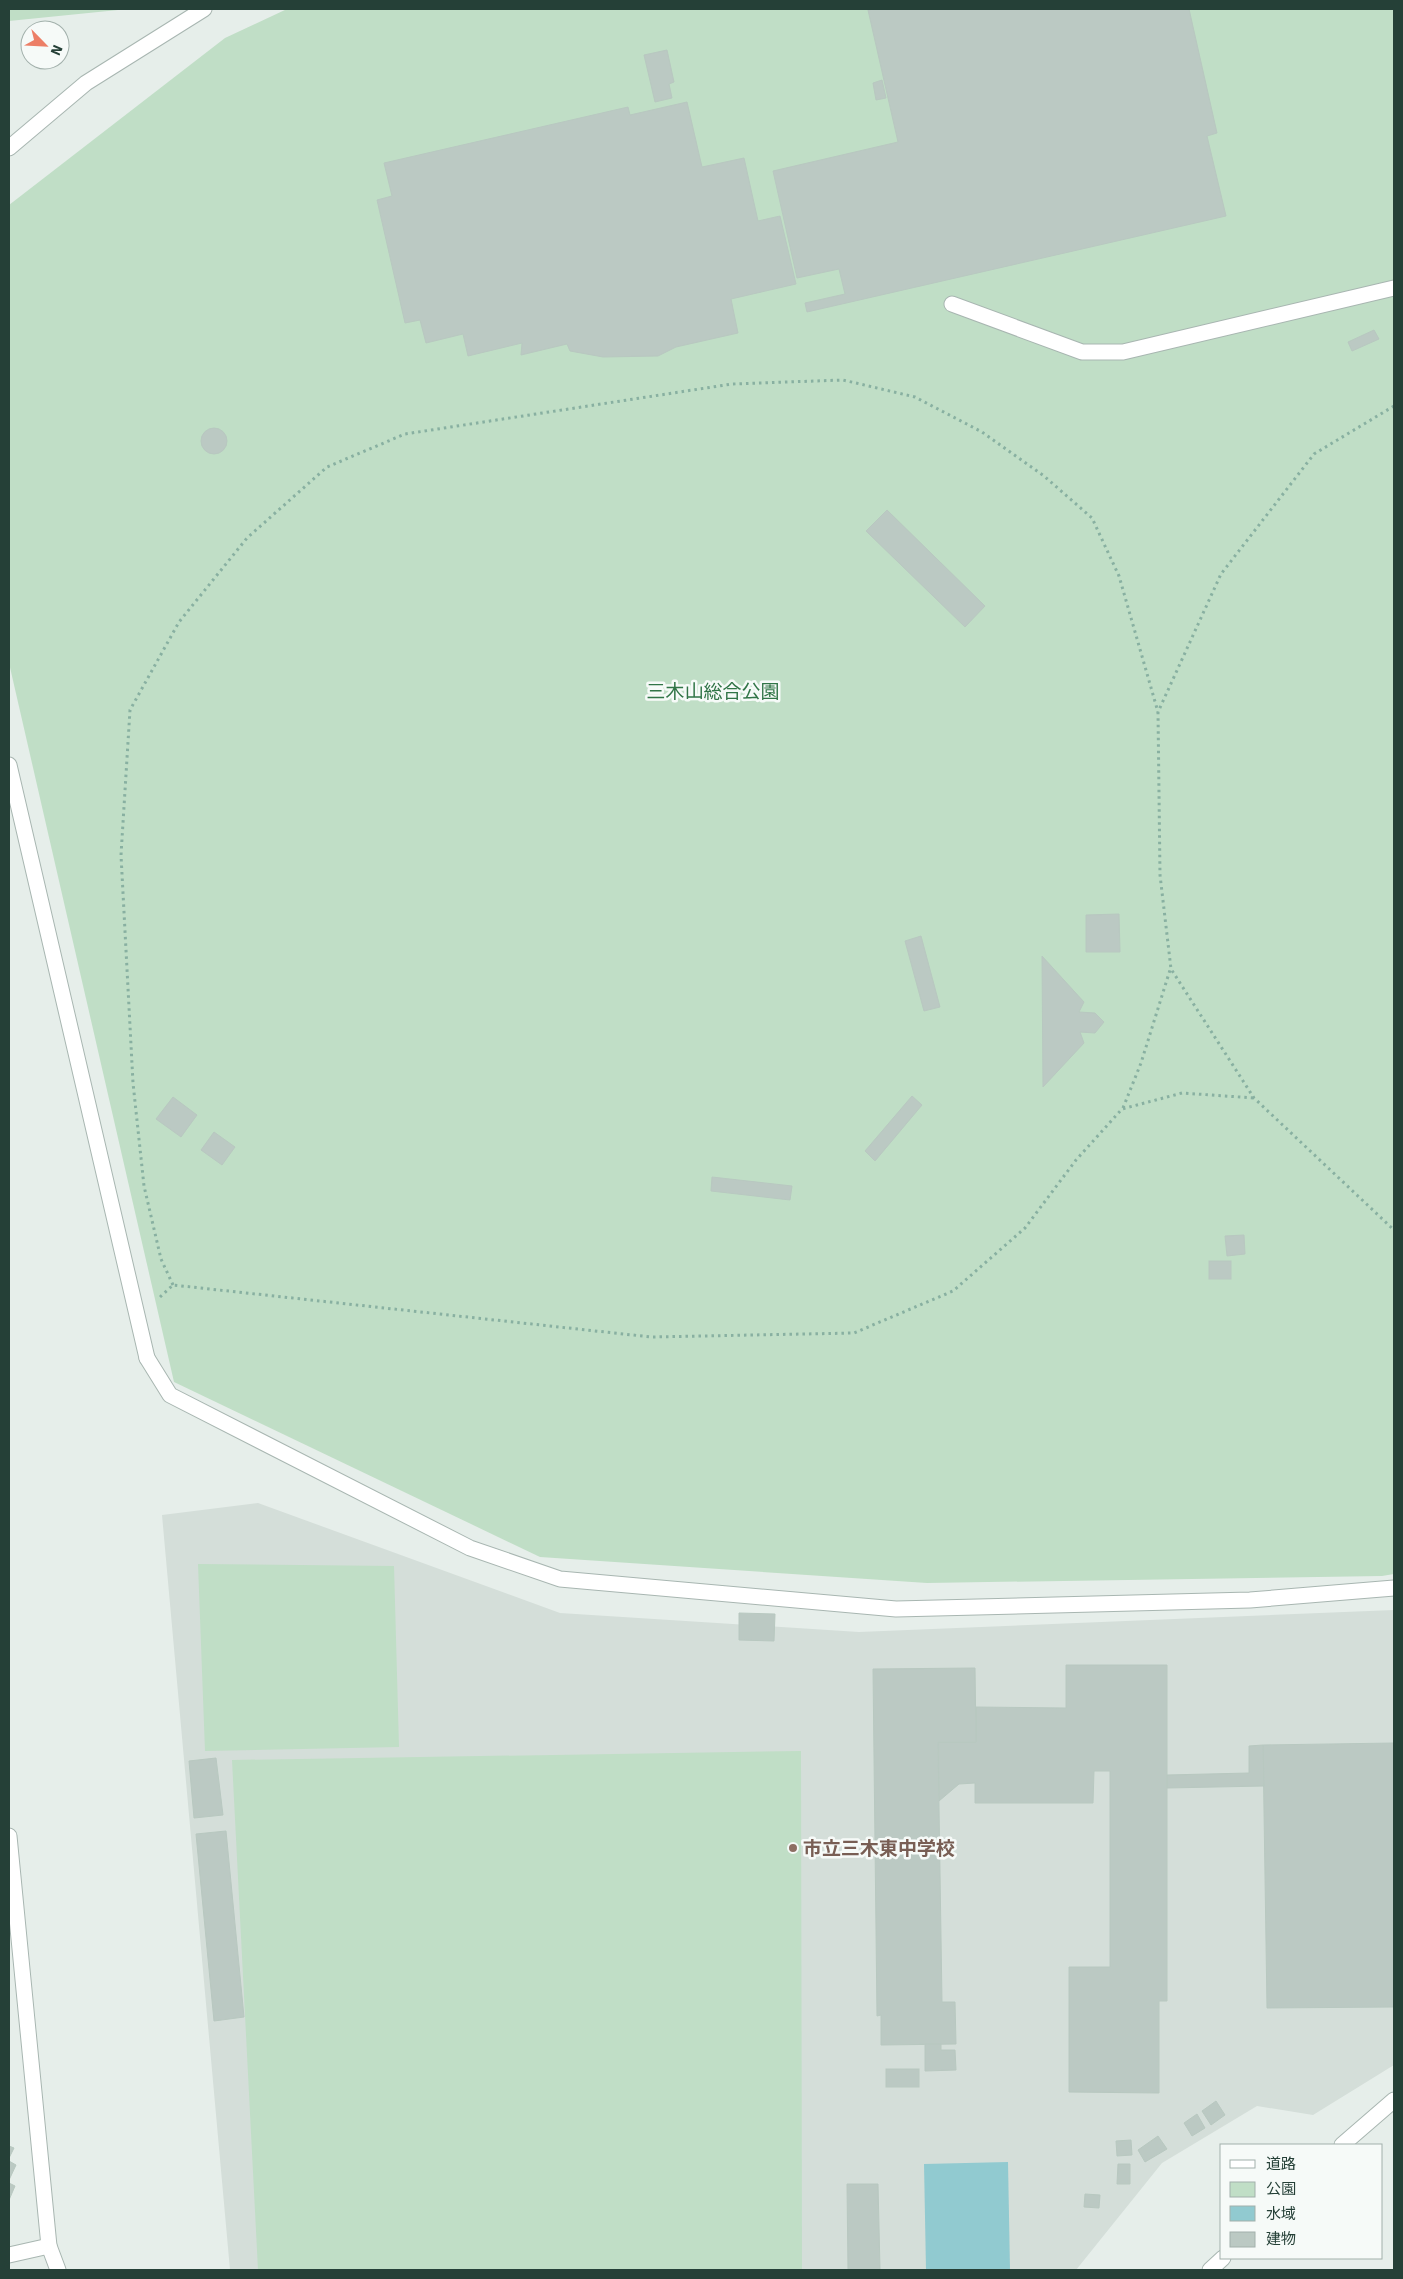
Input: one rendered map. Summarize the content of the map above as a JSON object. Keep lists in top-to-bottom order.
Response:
{
  "parks": ["三木山総合公園"],
  "places": ["市立三木東中学校"],
  "legend": [
    "道路",
    "公園",
    "水域",
    "建物"
  ],
  "north": "bottom right"
}
